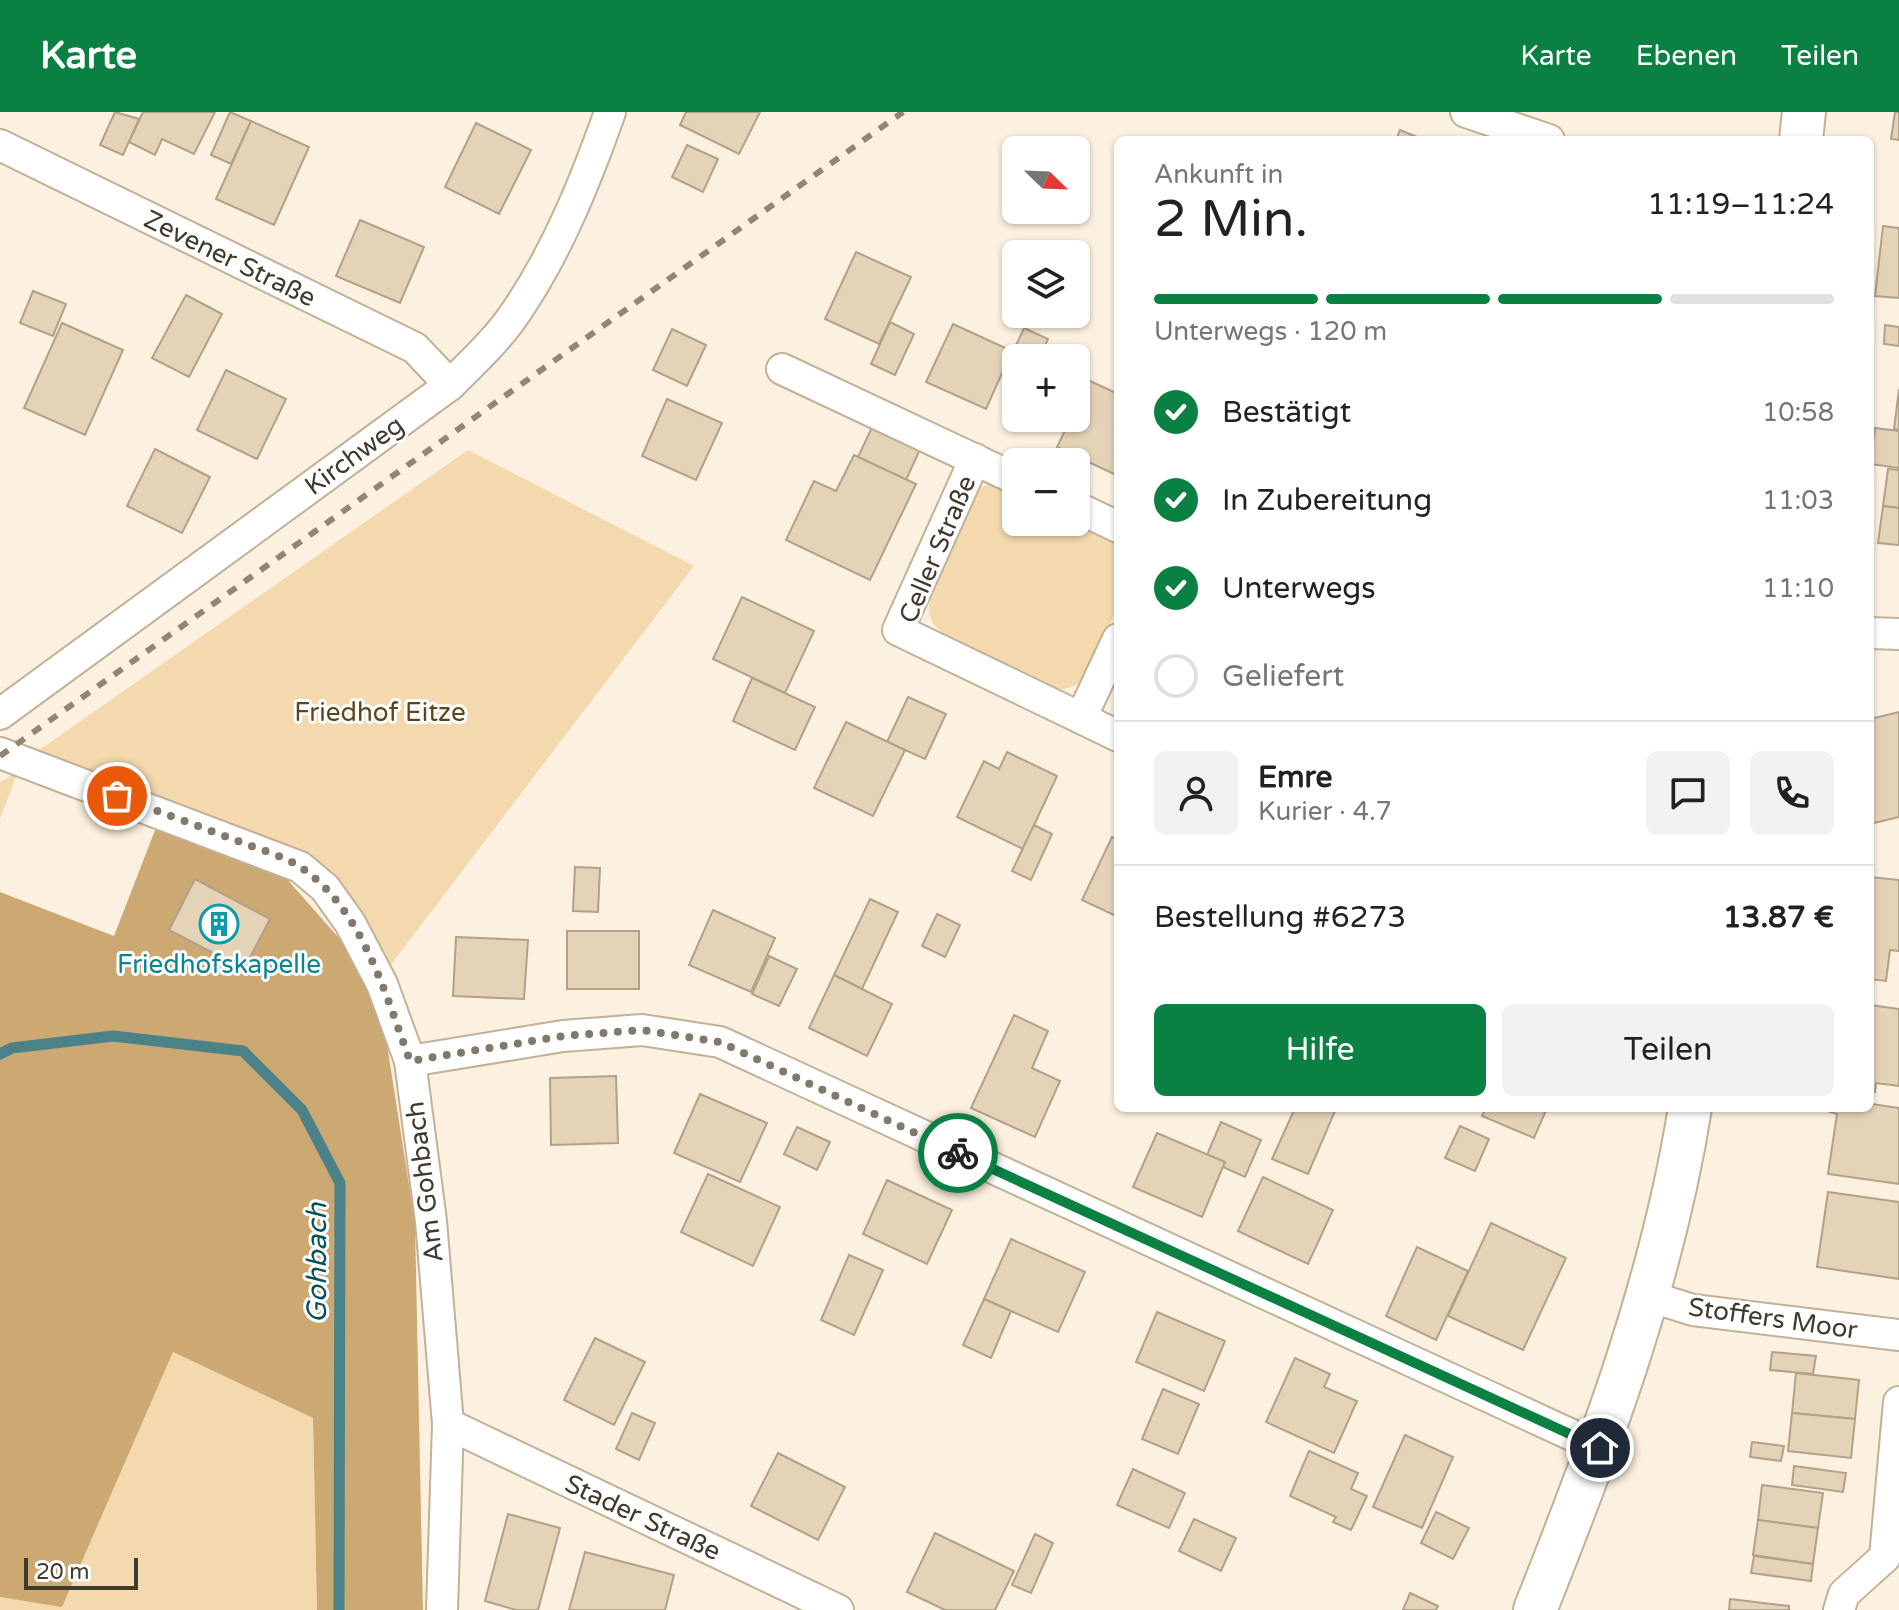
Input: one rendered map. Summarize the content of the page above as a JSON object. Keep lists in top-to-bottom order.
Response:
{
  "streets": {
    "street": [
      "Zevener Straße",
      "Kirchweg",
      "Celler Straße",
      "Am Gohbach",
      "Stoffers Moor",
      "Stader Straße"
    ]
  },
  "crossings": [
    ["Zevener Straße", "Kirchweg"],
    ["Am Gohbach", "Stader Straße"]
  ],
  "water": ["Gohbach"],
  "parks": ["Friedhof Eitze"],
  "places": {
    "building": ["Friedhofskapelle"]
  },
  "scale_bar": "20 m",
  "north": "bottom right",
  "page": {
    "header": "Karte",
    "nav": ["Karte", "Ebenen", "Teilen"],
    "map_buttons": ["+", "−"],
    "heading": ["2 Min.", "Ankunft in", "11:19–11:24"],
    "panel": [
      "Emre",
      "Kurier · 4.7",
      "Bestellung #6273",
      "13.87 €"
    ],
    "bar": "Unterwegs · 120 m",
    "list": [
      ["Bestätigt", "10:58"],
      ["In Zubereitung", "11:03"],
      ["Unterwegs", "11:10"],
      "Geliefert"
    ],
    "buttons": ["Hilfe", "Teilen"],
    "scale": "20 m"
  }
}
